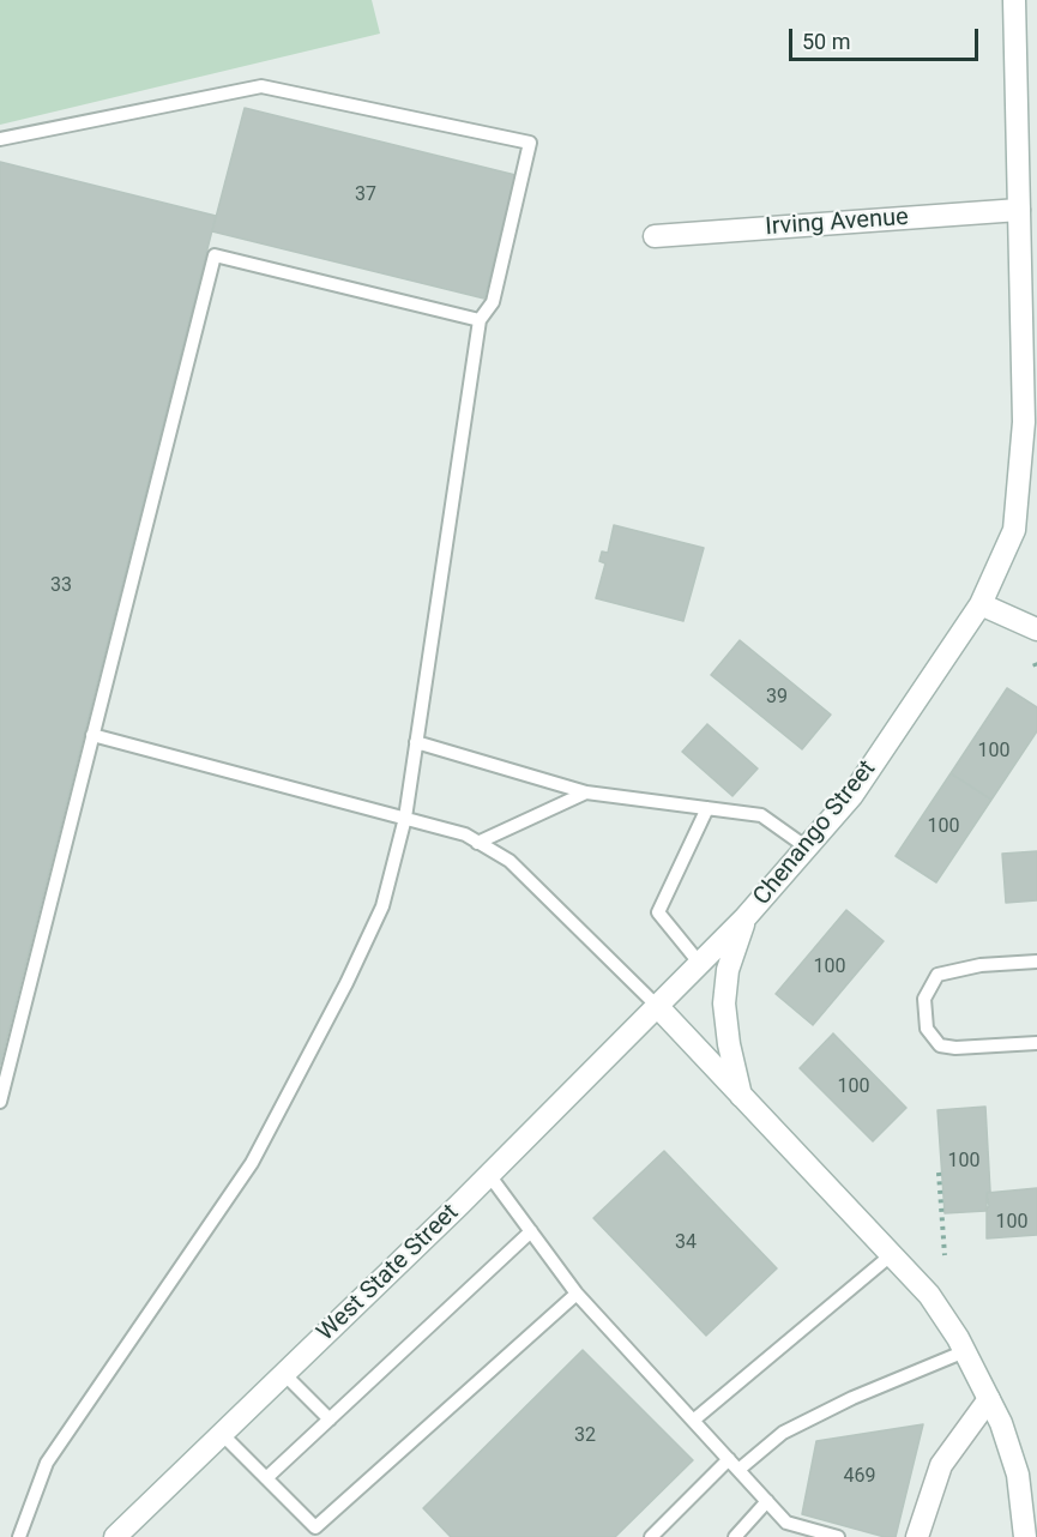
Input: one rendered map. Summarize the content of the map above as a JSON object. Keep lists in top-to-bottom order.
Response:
{
  "streets": {
    "street": ["Irving Avenue", "Chenango Street", "West State Street"]
  },
  "crossings": [
    ["Irving Avenue", "Chenango Street"],
    ["Chenango Street", "West State Street"]
  ],
  "house_numbers": [
    "37",
    "33",
    "39",
    "100",
    "100",
    "100",
    "100",
    "100",
    "100",
    "34",
    "32",
    "469"
  ],
  "scale_bar": "50 m"
}
